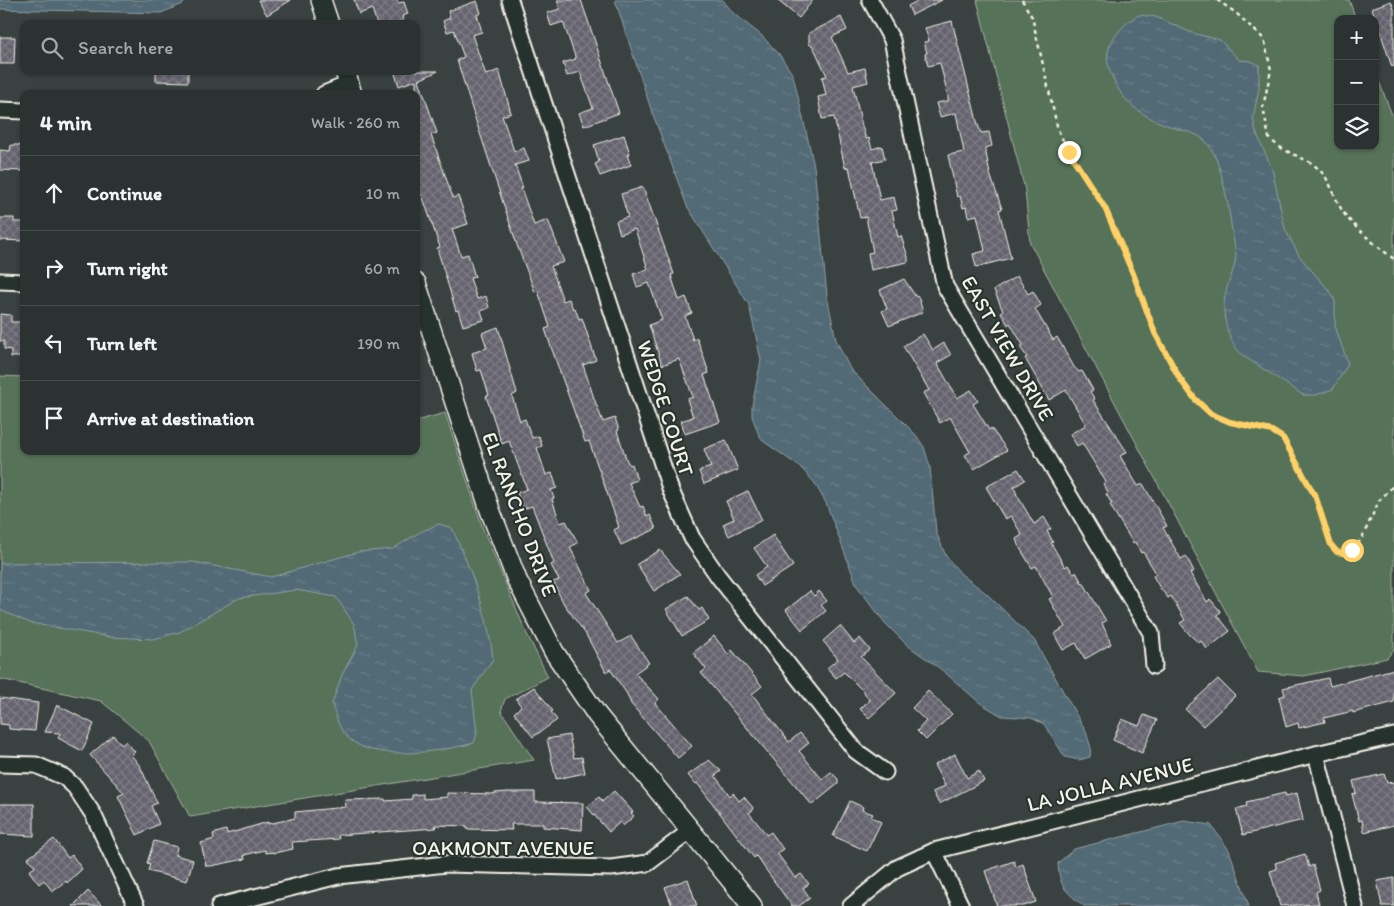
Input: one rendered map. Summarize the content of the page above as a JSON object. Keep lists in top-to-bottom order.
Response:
{
  "streets": {
    "street": [
      "EAST VIEW DRIVE",
      "WEDGE COURT",
      "EL RANCHO DRIVE",
      "LA JOLLA AVENUE",
      "OAKMONT AVENUE"
    ]
  },
  "crossings": [
    ["EL RANCHO DRIVE", "OAKMONT AVENUE"]
  ],
  "page": {
    "map_buttons": ["+", "−"],
    "search": "Search here",
    "heading": ["4 min", "Walk · 260 m"],
    "list": [
      ["Continue", "10 m"],
      ["Turn right", "60 m"],
      ["Turn left", "190 m"],
      "Arrive at destination"
    ]
  }
}
